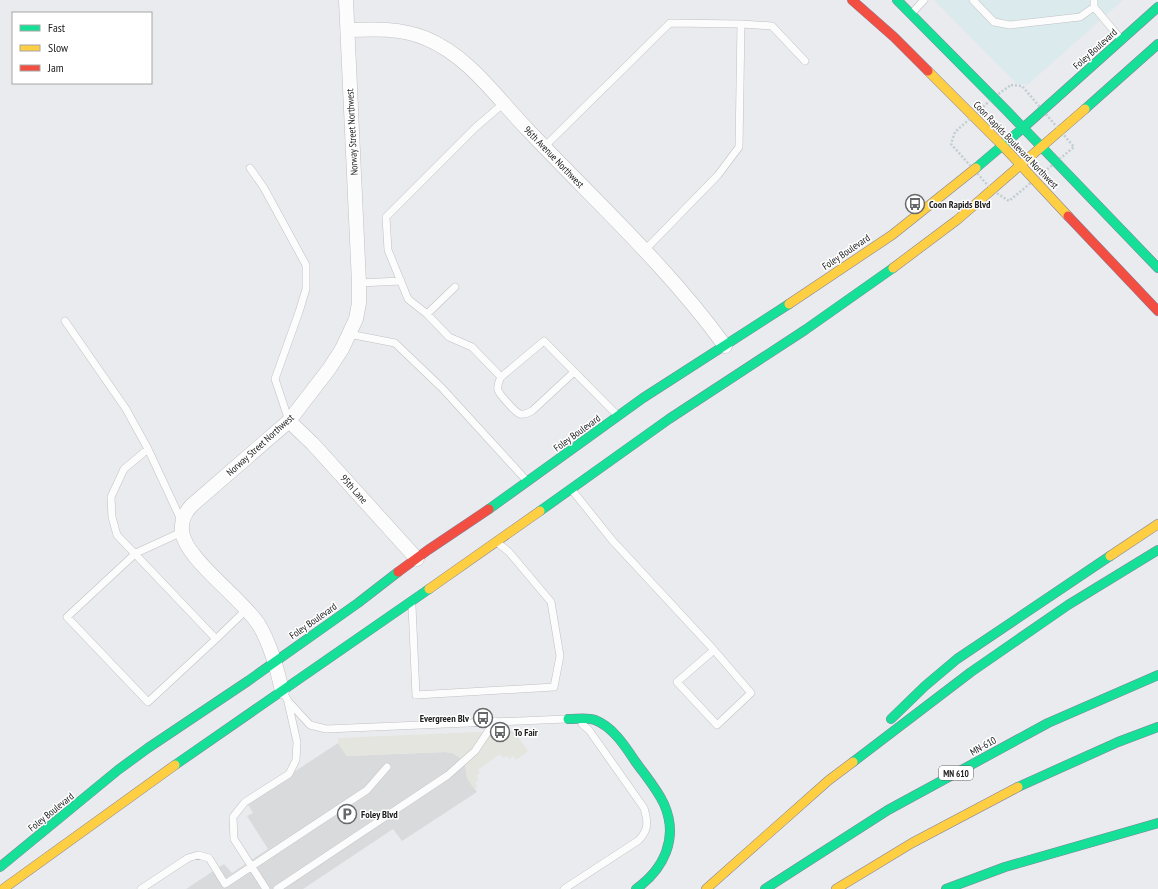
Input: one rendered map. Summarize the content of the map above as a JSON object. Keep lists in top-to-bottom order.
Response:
{
  "streets": {
    "main road": [
      "Foley Boulevard",
      "Coon Rapids Boulevard Northwest",
      "MN-610",
      "MN 610"
    ],
    "street": ["Norway Street Northwest", "96th Avenue Northwest", "95th Lane"]
  },
  "crossings": [
    ["Foley Boulevard", "Coon Rapids Boulevard Northwest"],
    ["Foley Boulevard", "96th Avenue Northwest"],
    ["Foley Boulevard", "95th Lane"],
    ["Norway Street Northwest", "96th Avenue Northwest"],
    ["Norway Street Northwest", "95th Lane"]
  ],
  "places": {
    "bus stop": ["Coon Rapids Blvd", "Evergreen Blv", "To Fair"],
    "parking": ["Foley Blvd"]
  },
  "legend": ["Fast", "Slow", "Jam"]
}
